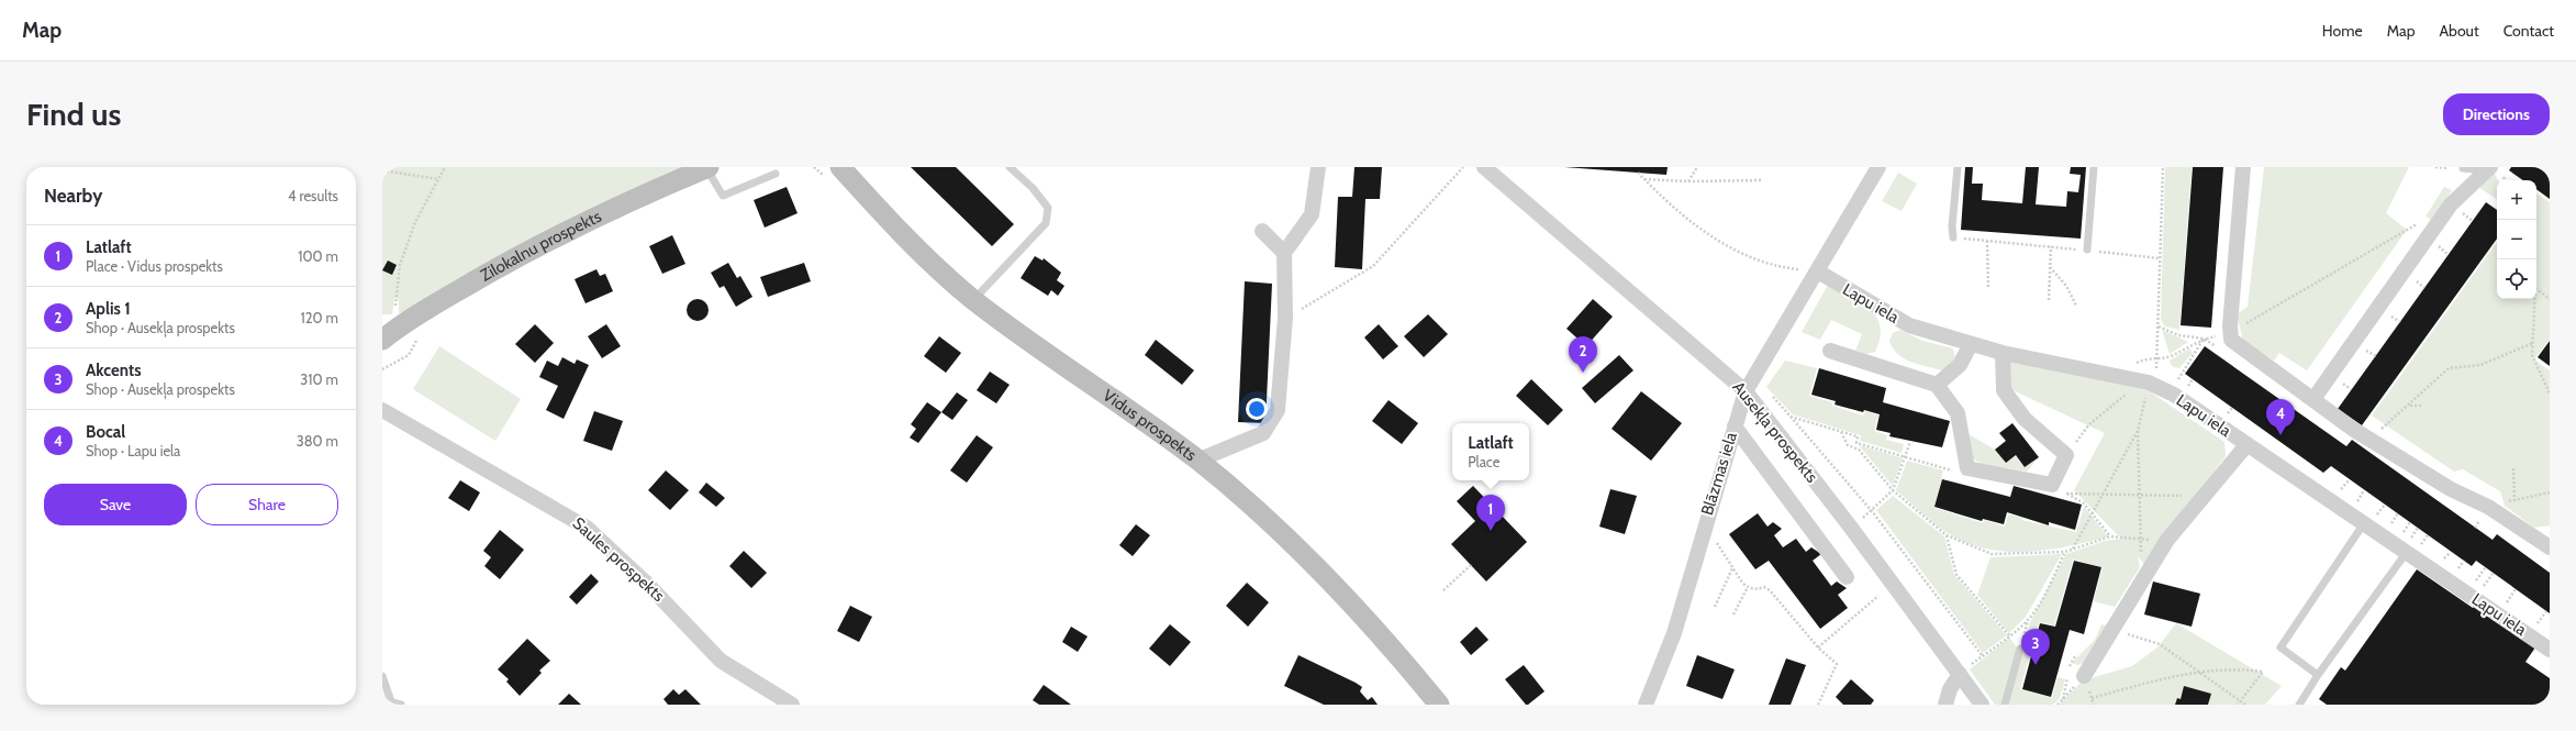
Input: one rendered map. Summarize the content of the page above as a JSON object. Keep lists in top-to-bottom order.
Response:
{
  "streets": {
    "main road": ["Zilokalnu prospekts", "Vidus prospekts"],
    "street": [
      "Lapu iela",
      "Ausekļa prospekts",
      "Blāzmas iela",
      "Saules prospekts"
    ]
  },
  "crossings": [
    ["Lapu iela", "Blāzmas iela"],
    ["Ausekļa prospekts", "Blāzmas iela"]
  ],
  "page": {
    "header": "Map",
    "nav": [
      "Home",
      "Map",
      "About",
      "Contact"
    ],
    "buttons": [
      "Directions",
      ["Save", "Share"]
    ],
    "title": "Find us",
    "heading": ["Nearby", "4 results"],
    "map_buttons": ["+", "−"],
    "list": [
      {
        "mark": "1",
        "name": "Latlaft",
        "note": "Place · Vidus prospekts",
        "value": "100 m"
      },
      {
        "mark": "2",
        "name": "Aplis 1",
        "note": "Shop · Ausekļa prospekts",
        "value": "120 m"
      },
      {
        "mark": "3",
        "name": "Akcents",
        "note": "Shop · Ausekļa prospekts",
        "value": "310 m"
      },
      {
        "mark": "4",
        "name": "Bocal",
        "note": "Shop · Lapu iela",
        "value": "380 m"
      }
    ],
    "pins": [
      "2",
      "4",
      "1",
      "3"
    ],
    "popup": ["Latlaft", "Place"]
  }
}
